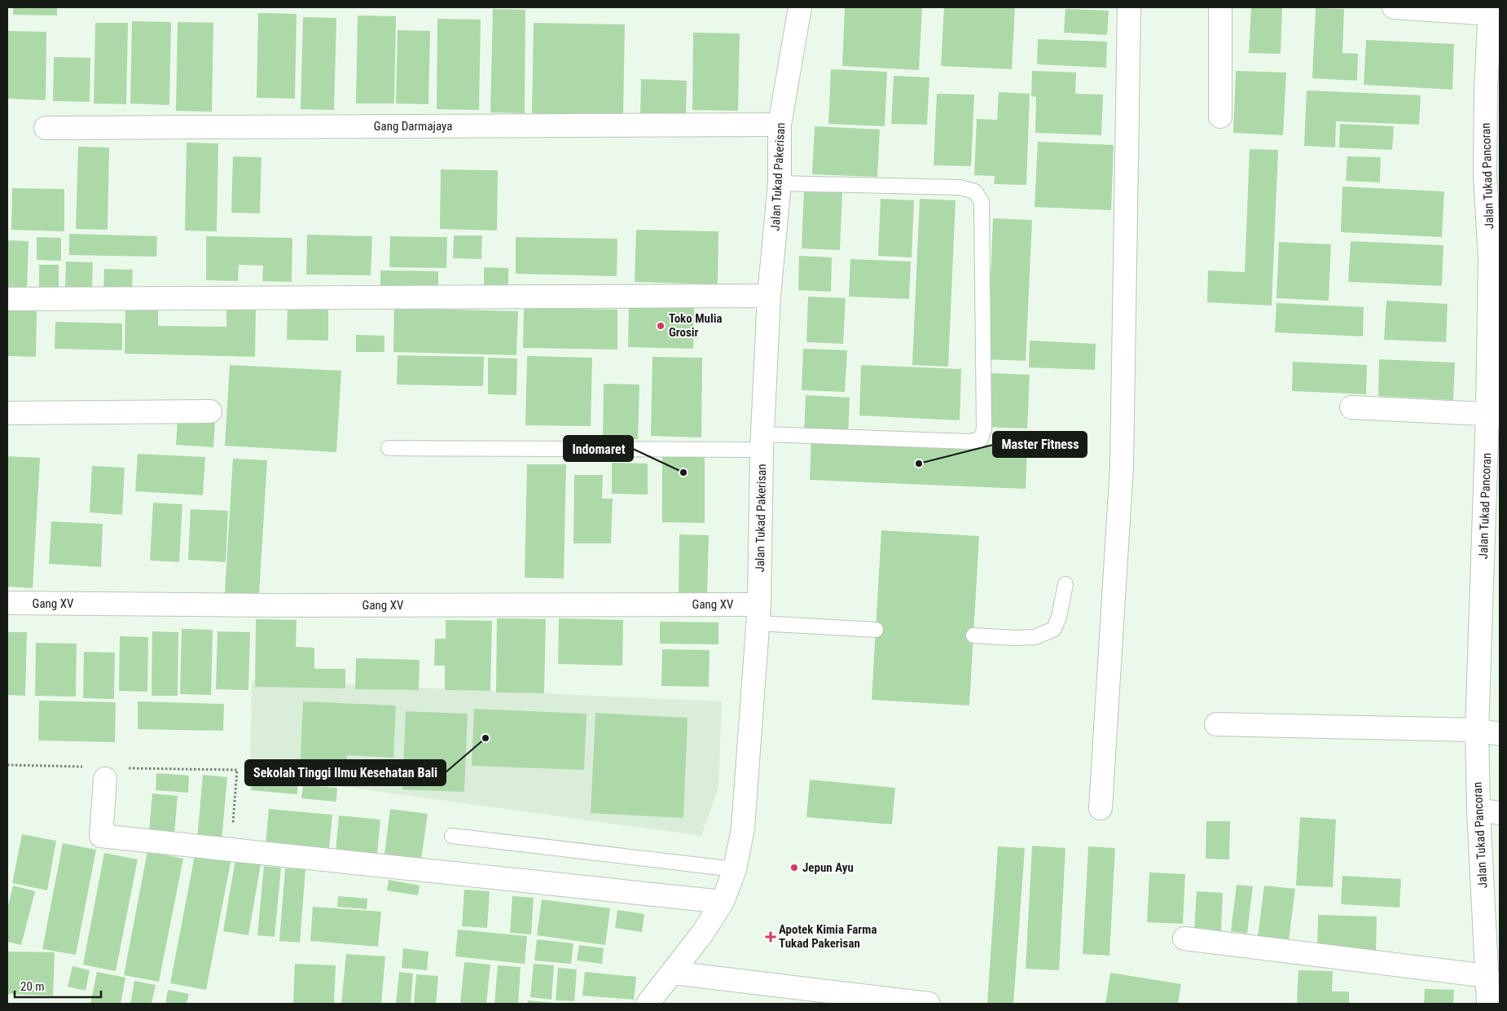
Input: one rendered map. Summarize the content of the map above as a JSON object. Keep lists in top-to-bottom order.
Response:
{
  "streets": {
    "street": [
      "Gang Darmajaya",
      "Jalan Tukad Pancoran",
      "Jalan Tukad Pakerisan",
      "Gang XV"
    ]
  },
  "crossings": [
    ["Gang Darmajaya", "Jalan Tukad Pakerisan"],
    ["Jalan Tukad Pakerisan", "Gang XV"]
  ],
  "places": {
    "other": [
      "Toko Mulia Grosir",
      "Master Fitness",
      "Indomaret",
      "Sekolah Tinggi Ilmu Kesehatan Bali",
      "Jepun Ayu"
    ],
    "health": ["Apotek Kimia Farma Tukad Pakerisan"]
  },
  "scale_bar": "20 m"
}
